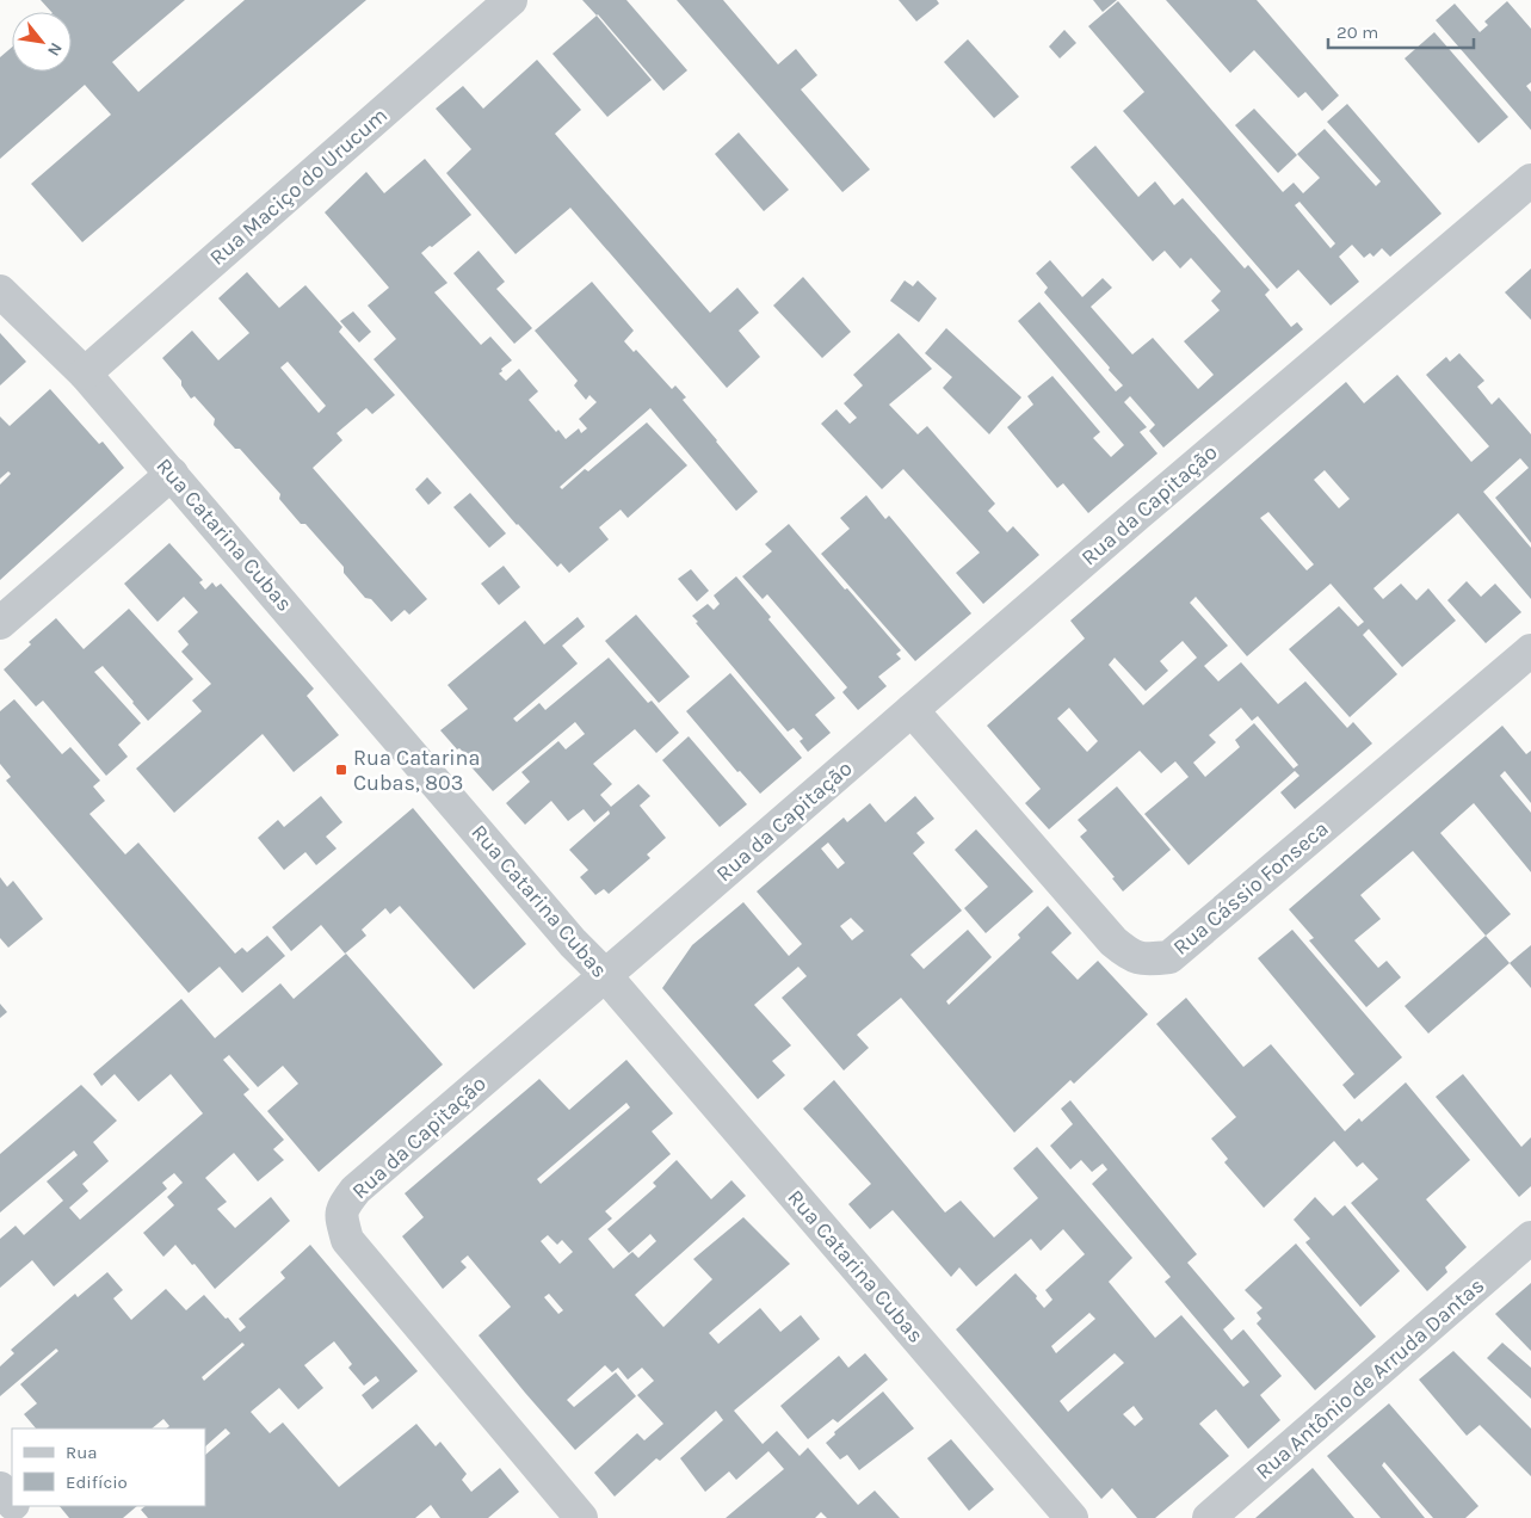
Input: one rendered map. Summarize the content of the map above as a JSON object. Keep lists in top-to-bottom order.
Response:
{
  "streets": {
    "street": [
      "Rua Maciço do Urucum",
      "Rua da Capitação",
      "Rua Catarina Cubas",
      "Rua Cássio Fonseca",
      "Rua Antônio de Arruda Dantas"
    ]
  },
  "crossings": [
    ["Rua Maciço do Urucum", "Rua Catarina Cubas"],
    ["Rua da Capitação", "Rua Catarina Cubas"],
    ["Rua da Capitação", "Rua Cássio Fonseca"]
  ],
  "places": {
    "transit": ["Rua Catarina Cubas, 803"]
  },
  "legend": ["Rua", "Edifício"],
  "scale_bar": "20 m",
  "north": "bottom right"
}
